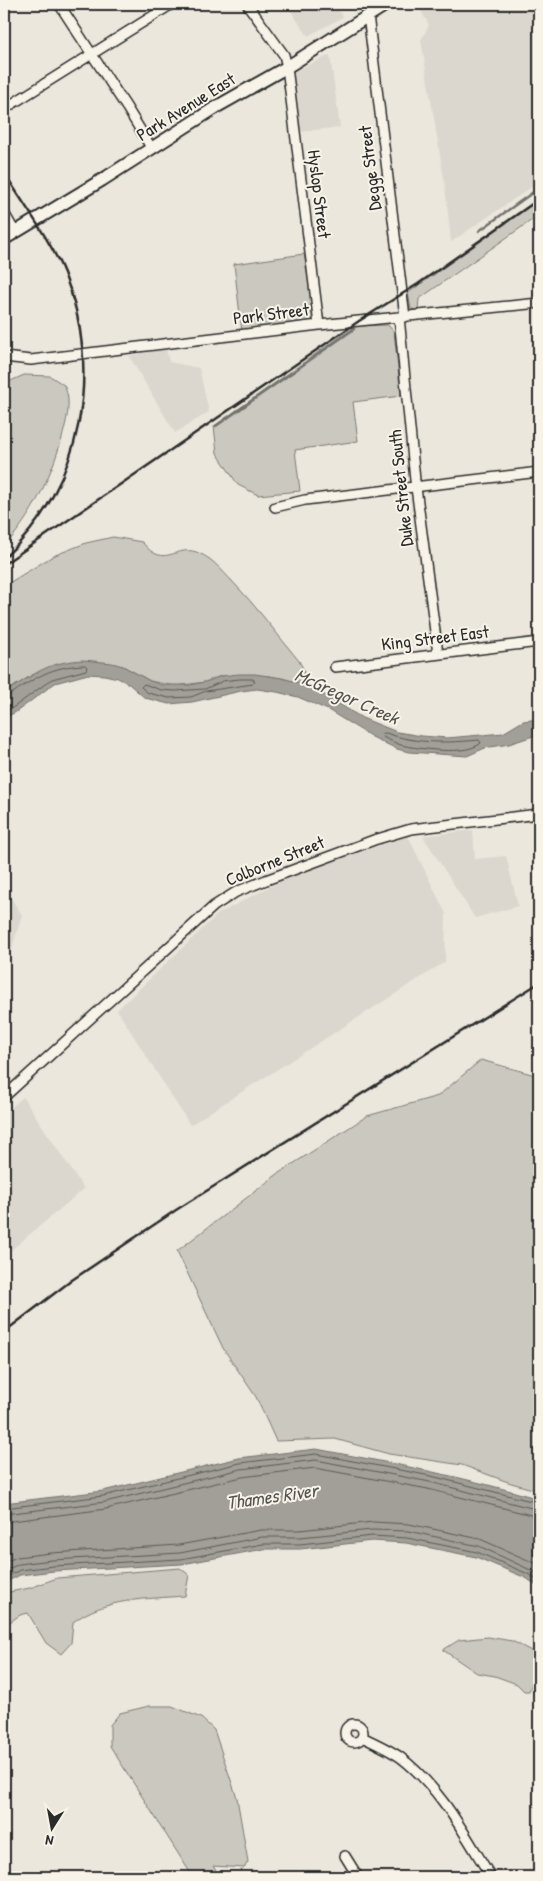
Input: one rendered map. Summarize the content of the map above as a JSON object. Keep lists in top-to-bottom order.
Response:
{
  "streets": {
    "main road": ["Park Avenue East"],
    "street": [
      "Degge Street",
      "Hyslop Street",
      "Park Street",
      "Duke Street South",
      "King Street East",
      "Colborne Street"
    ]
  },
  "crossings": [
    ["Park Avenue East", "Degge Street"],
    ["Park Avenue East", "Hyslop Street"],
    ["Degge Street", "Park Street"],
    ["Degge Street", "Duke Street South"],
    ["Hyslop Street", "Park Street"],
    ["Park Street", "Duke Street South"],
    ["Duke Street South", "King Street East"]
  ],
  "water": ["McGregor Creek", "Thames River"],
  "north": "bottom"
}
